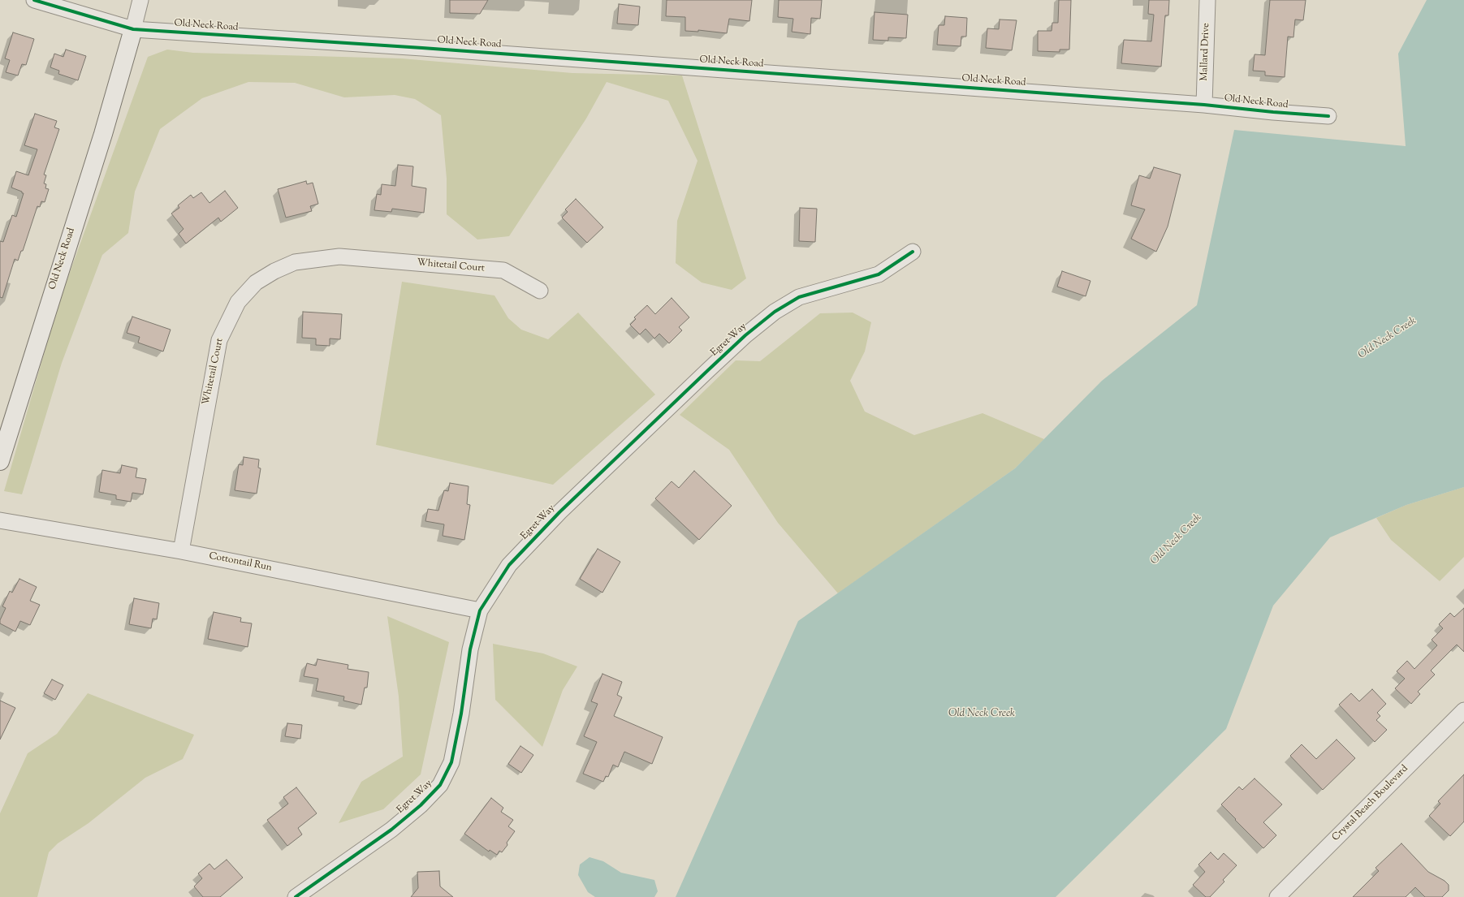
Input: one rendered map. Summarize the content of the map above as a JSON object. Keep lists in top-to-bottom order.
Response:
{
  "streets": {
    "street": [
      "Old Neck Road",
      "Mallard Drive",
      "Whitetail Court",
      "Egret Way",
      "Cottontail Run",
      "Crystal Beach Boulevard"
    ]
  },
  "crossings": [
    ["Old Neck Road", "Mallard Drive"],
    ["Whitetail Court", "Cottontail Run"],
    ["Egret Way", "Cottontail Run"]
  ],
  "water": ["Old Neck Creek"]
}
